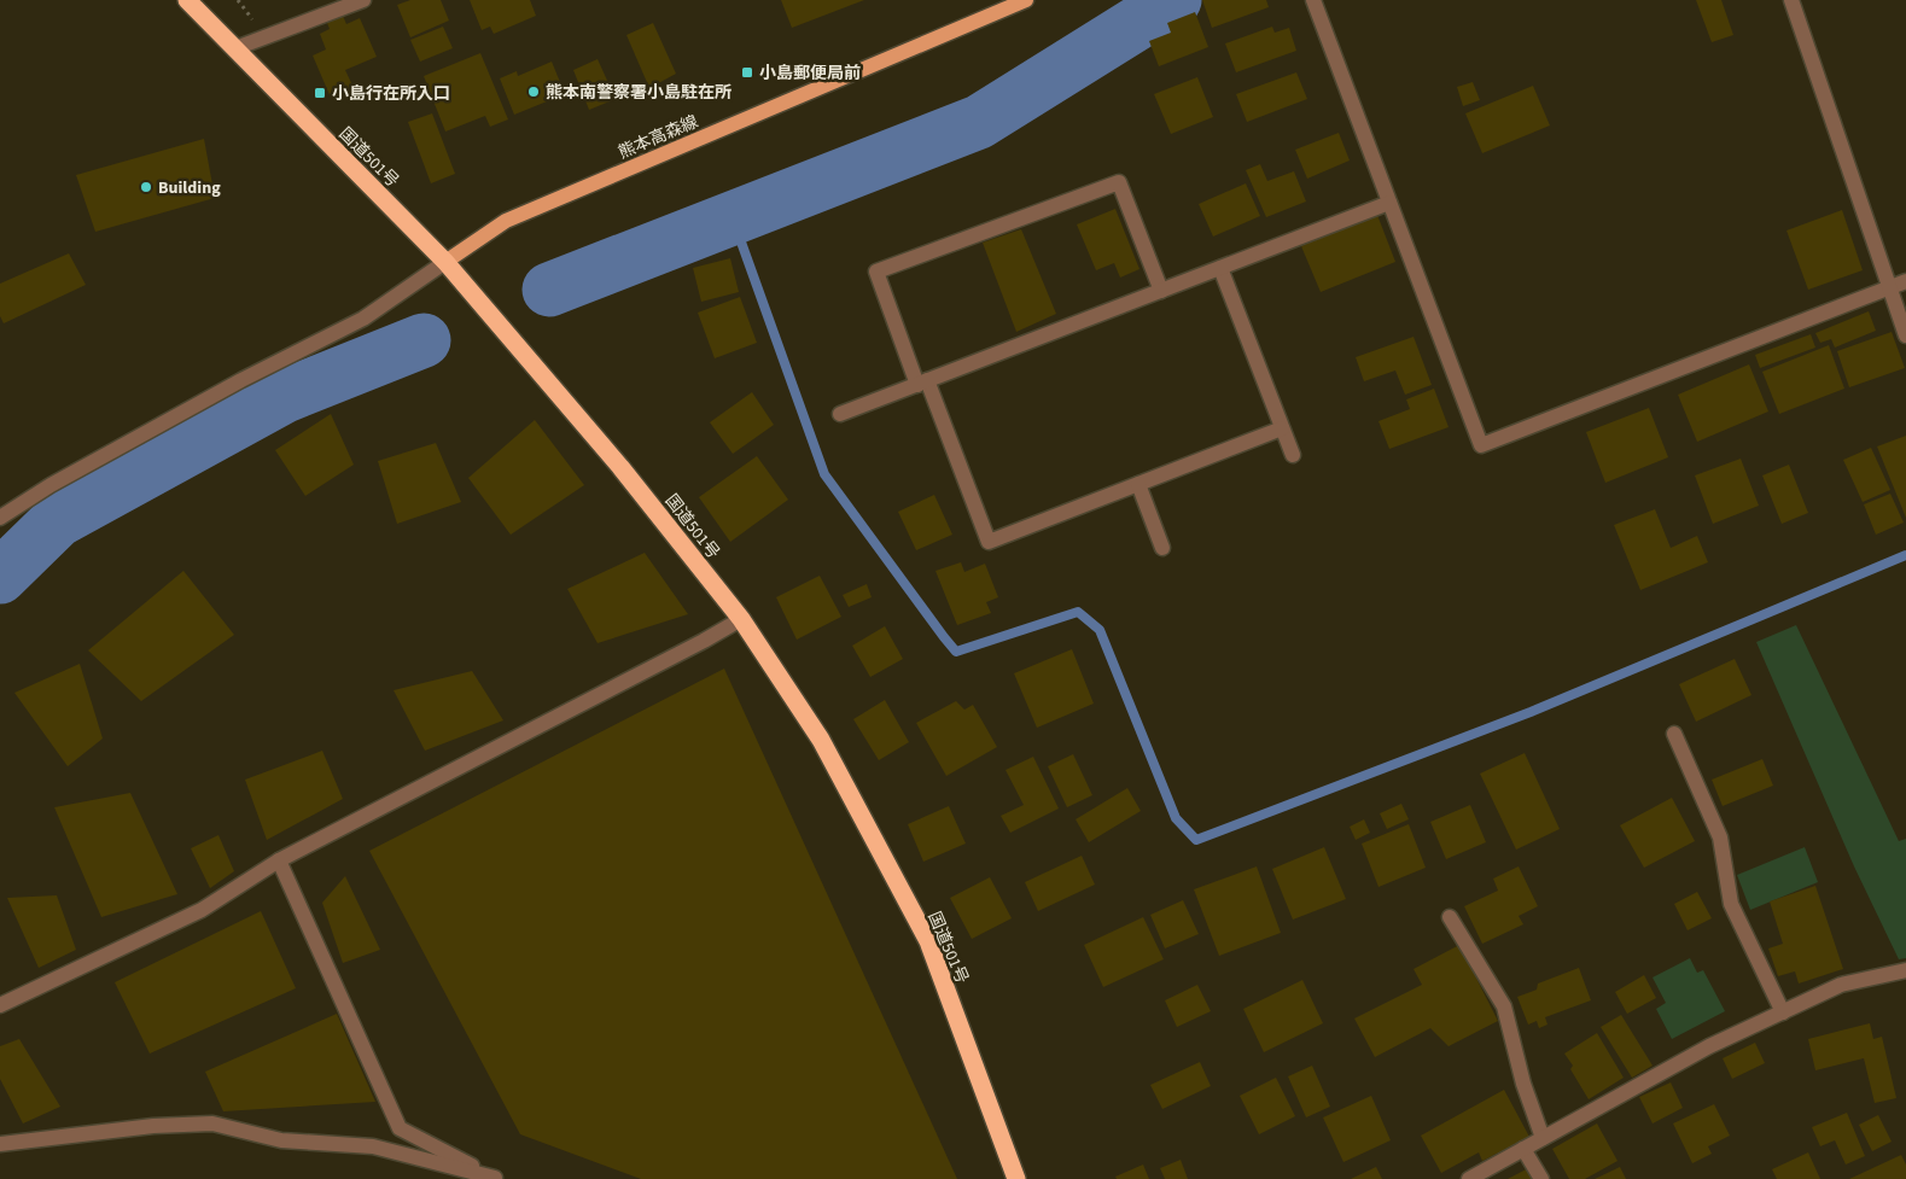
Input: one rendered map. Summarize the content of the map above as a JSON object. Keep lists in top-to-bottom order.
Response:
{
  "streets": {
    "highway": ["国道501号"],
    "main road": ["熊本高森線"]
  },
  "crossings": [
    ["熊本高森線", "国道501号"]
  ],
  "places": {
    "transit": ["小島郵便局前", "小島行在所入口"],
    "other": ["熊本南警察署小島駐在所", "Building"]
  }
}
